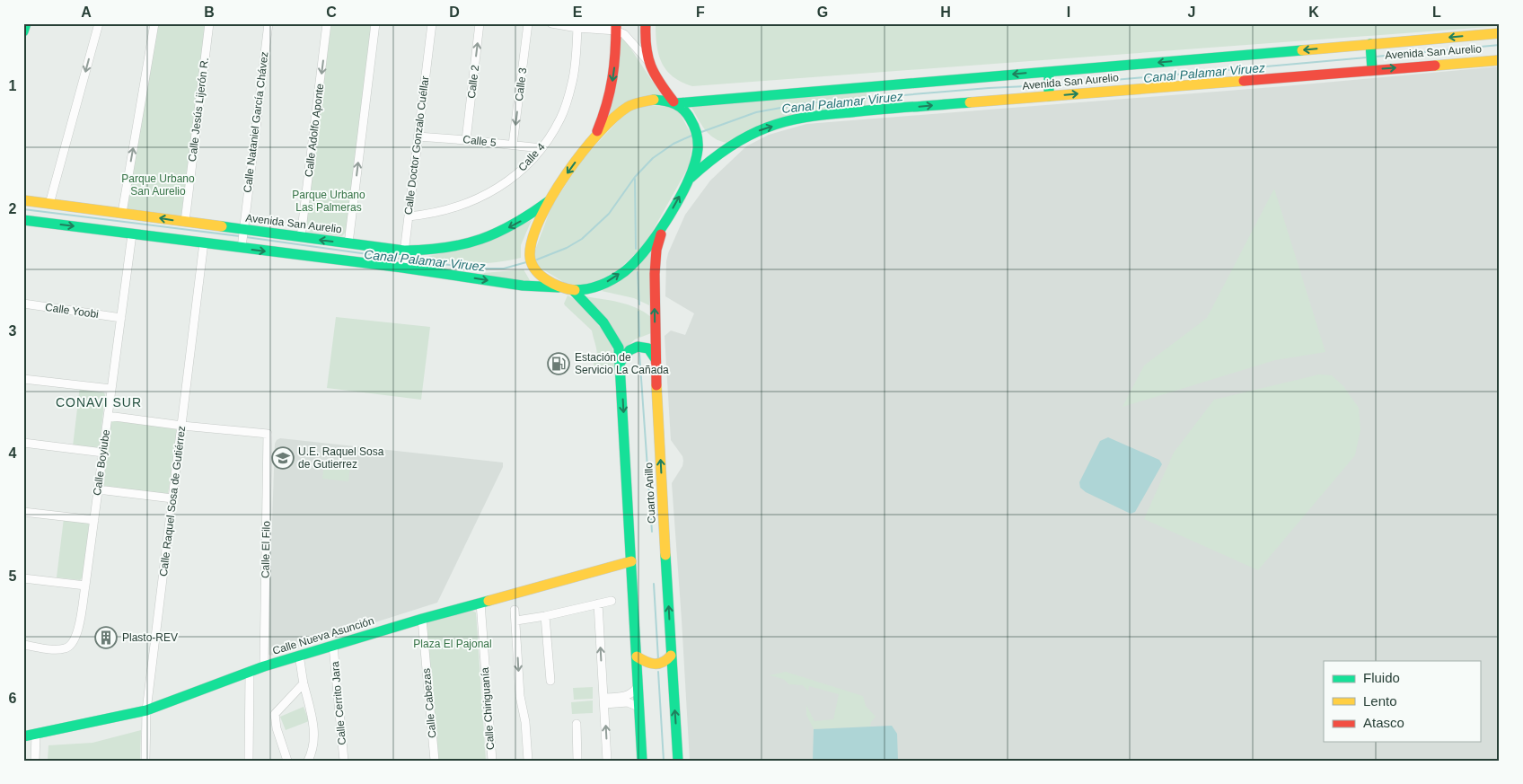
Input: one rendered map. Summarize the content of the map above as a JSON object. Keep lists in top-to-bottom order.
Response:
{
  "streets": {
    "main road": ["Avenida San Aurelio", "Cuarto Anillo", "Calle Nueva Asunción"],
    "street": [
      "Calle 2",
      "Calle 3",
      "Calle Jesús Lijerón R.",
      "Calle Nataniel García Chávez",
      "Calle Adolfo Aponte",
      "Calle 5",
      "Calle Doctor Gonzalo Cuéllar",
      "Calle 4",
      "Calle Yoobi",
      "Calle Boyiube",
      "Calle Raquel Sosa de Gutiérrez",
      "Calle El Filo",
      "Calle Cerrito Jara",
      "Calle Cabezas",
      "Calle Chiriguanía"
    ]
  },
  "crossings": [
    ["Avenida San Aurelio", "Calle Jesús Lijerón R."],
    ["Avenida San Aurelio", "Calle Nataniel García Chávez"],
    ["Avenida San Aurelio", "Calle Adolfo Aponte"],
    ["Avenida San Aurelio", "Calle Doctor Gonzalo Cuéllar"],
    ["Calle 2", "Calle 5"],
    ["Calle 3", "Calle 5"],
    ["Calle 5", "Calle Doctor Gonzalo Cuéllar"],
    ["Calle 5", "Calle 4"],
    ["Calle Doctor Gonzalo Cuéllar", "Calle 4"],
    ["Calle Yoobi", "Calle Boyiube"],
    ["Cuarto Anillo", "Calle Nueva Asunción"],
    ["Calle Raquel Sosa de Gutiérrez", "Calle El Filo"],
    ["Calle Raquel Sosa de Gutiérrez", "Calle Nueva Asunción"],
    ["Calle El Filo", "Calle Nueva Asunción"],
    ["Calle Nueva Asunción", "Calle Cerrito Jara"],
    ["Calle Nueva Asunción", "Calle Cabezas"],
    ["Calle Nueva Asunción", "Calle Chiriguanía"]
  ],
  "one_way": ["Calle 2", "Calle 3"],
  "districts": ["CONAVI SUR"],
  "water": ["Canal Palamar Viruez"],
  "parks": ["Parque Urbano San Aurelio", "Parque Urbano Las Palmeras", "Plaza El Pajonal"],
  "places": {
    "fuel station": ["Estación de Servicio La Cañada"],
    "school or university": ["U.E. Raquel Sosa de Gutierrez"],
    "building": ["Plasto-REV"]
  },
  "legend": ["Fluido", "Lento", "Atasco"],
  "grid": {
    "columns": [
      "A",
      "B",
      "C",
      "D",
      "E",
      "F",
      "G",
      "H",
      "I",
      "J",
      "K",
      "L"
    ],
    "rows": [
      "1",
      "2",
      "3",
      "4",
      "5",
      "6"
    ]
  }
}
